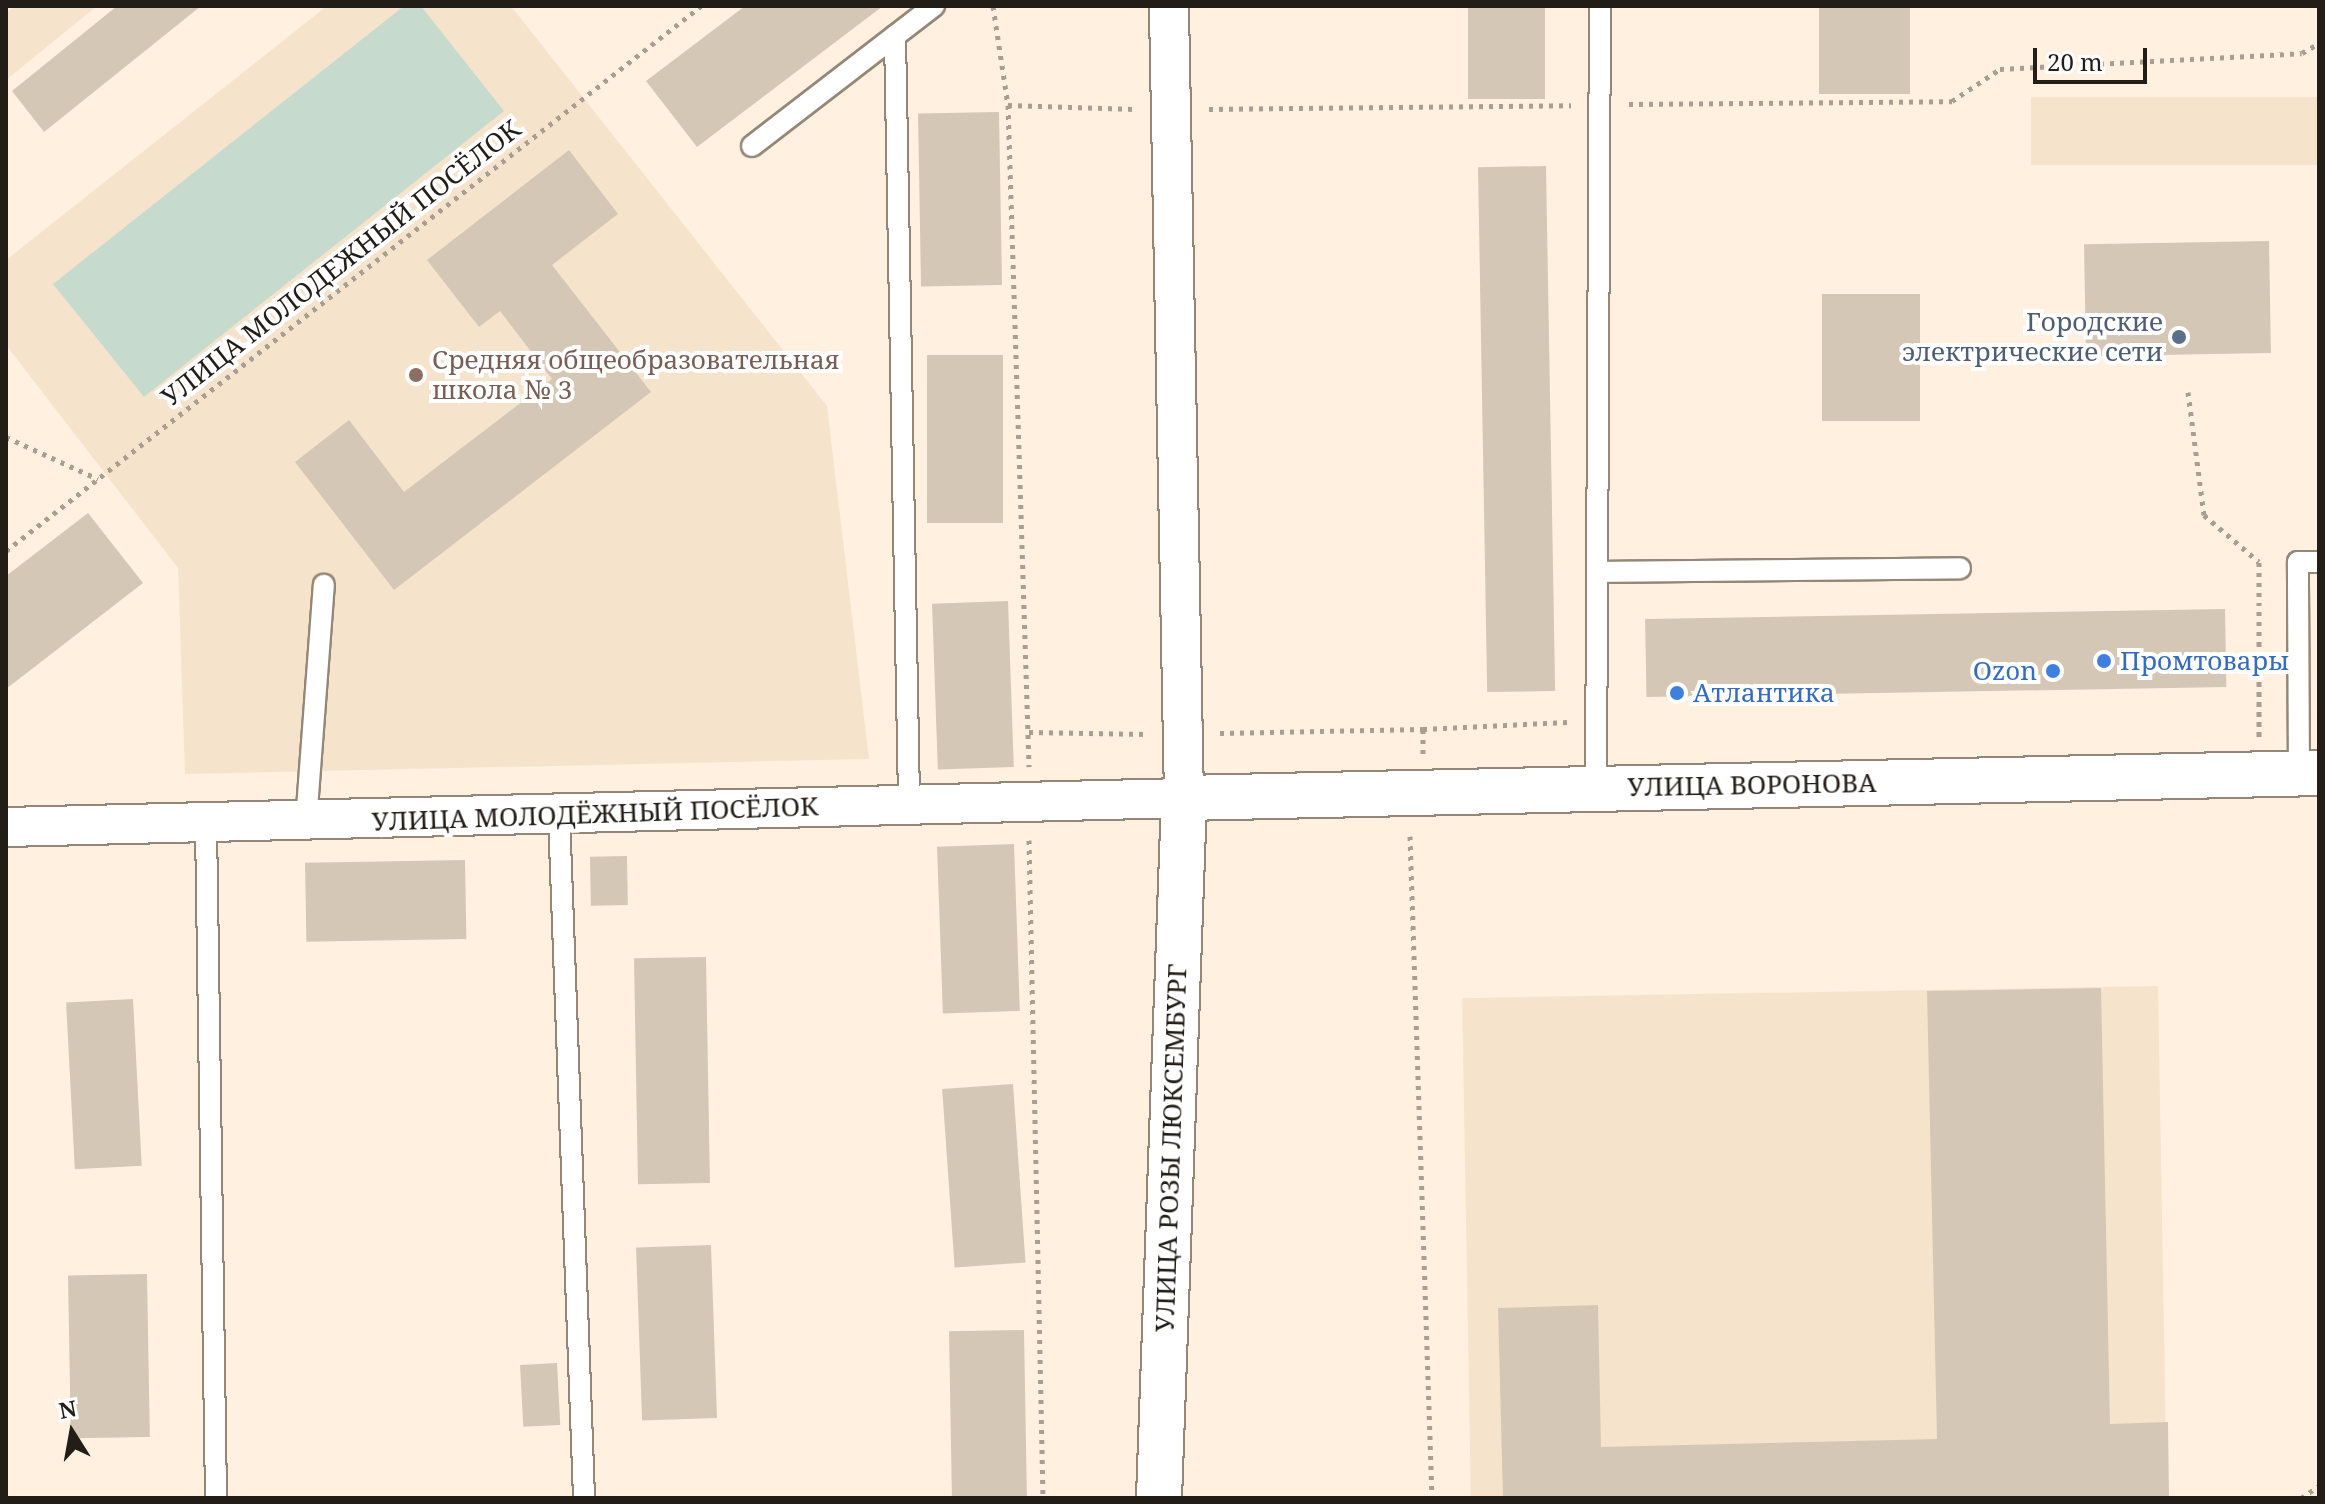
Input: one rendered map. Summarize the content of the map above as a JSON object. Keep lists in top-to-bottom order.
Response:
{
  "streets": {
    "street": ["УЛИЦА ВОРОНОВА", "УЛИЦА МОЛОДЁЖНЫЙ ПОСЁЛОК", "УЛИЦА РОЗЫ ЛЮКСЕМБУРГ"],
    "path": ["УЛИЦА МОЛОДЕЖНЫЙ ПОСЁЛОК"]
  },
  "crossings": [
    ["УЛИЦА ВОРОНОВА", "УЛИЦА МОЛОДЁЖНЫЙ ПОСЁЛОК"],
    ["УЛИЦА ВОРОНОВА", "УЛИЦА РОЗЫ ЛЮКСЕМБУРГ"],
    ["УЛИЦА МОЛОДЁЖНЫЙ ПОСЁЛОК", "УЛИЦА РОЗЫ ЛЮКСЕМБУРГ"]
  ],
  "places": [
    "Городские электрические сети",
    "Средняя общеобразовательная школа № 3",
    "Промтовары",
    "Ozon",
    "Атлантика"
  ],
  "scale_bar": "20 m",
  "north": "top"
}
